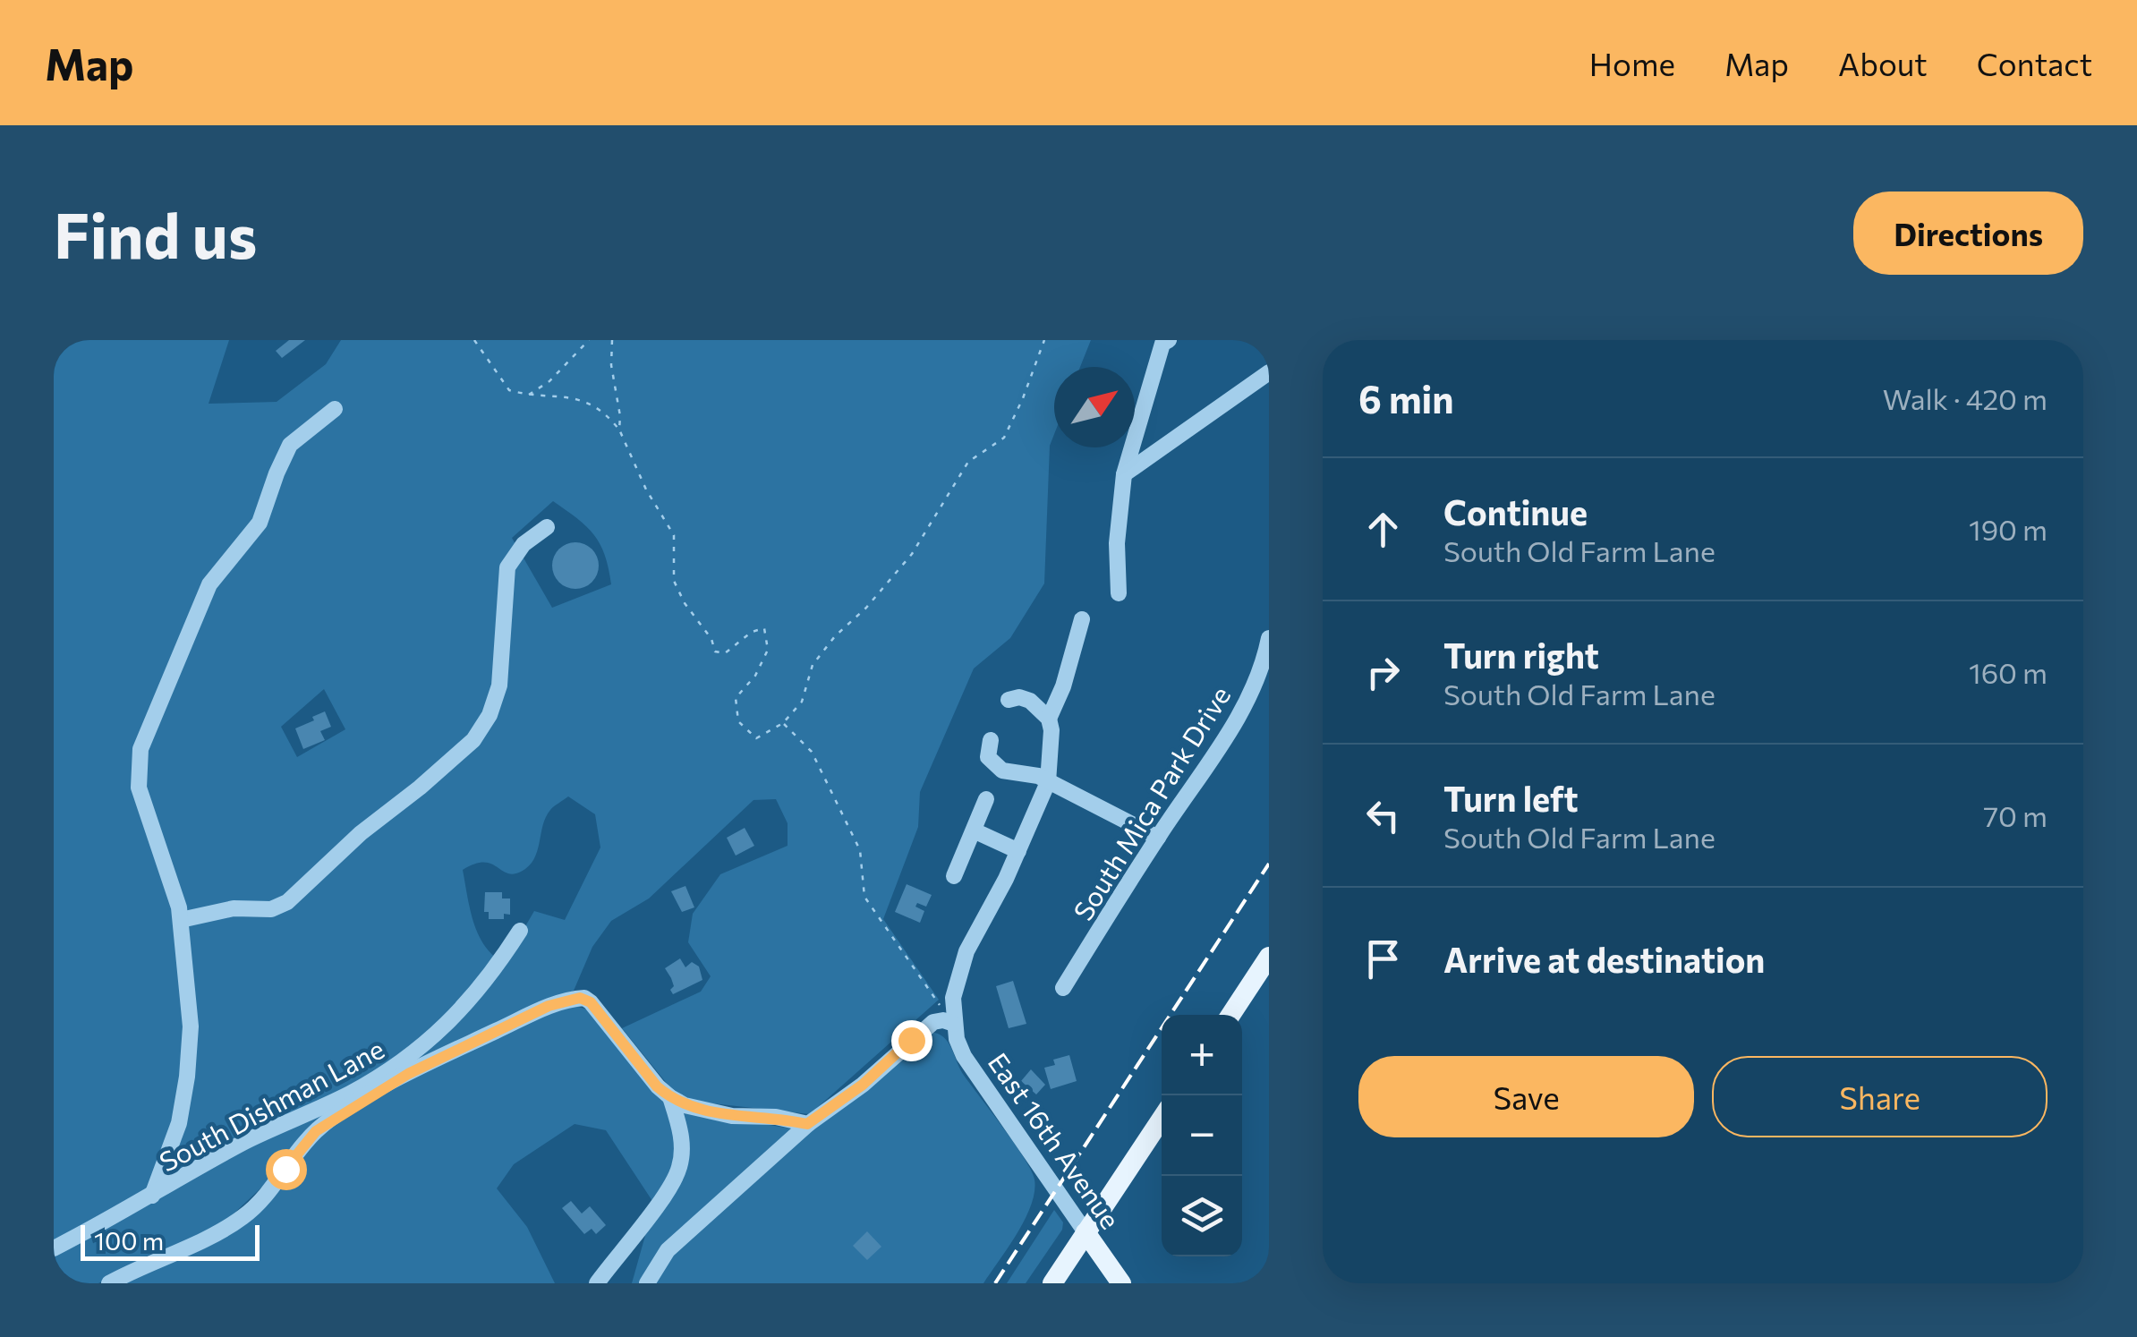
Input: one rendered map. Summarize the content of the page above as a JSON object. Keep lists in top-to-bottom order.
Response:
{
  "streets": {
    "main road": ["East 16th Avenue"],
    "street": ["South Mica Park Drive", "South Dishman Lane"]
  },
  "scale_bar": "100 m",
  "north": "top right",
  "page": {
    "header": "Map",
    "nav": [
      "Home",
      "Map",
      "About",
      "Contact"
    ],
    "buttons": [
      "Directions",
      ["Save", "Share"]
    ],
    "title": "Find us",
    "heading": ["6 min", "Walk · 420 m"],
    "list": [
      ["Continue", "South Old Farm Lane", "190 m"],
      ["Turn right", "South Old Farm Lane", "160 m"],
      ["Turn left", "South Old Farm Lane", "70 m"],
      "Arrive at destination"
    ],
    "map_buttons": ["+", "−"],
    "scale": "100 m"
  }
}
